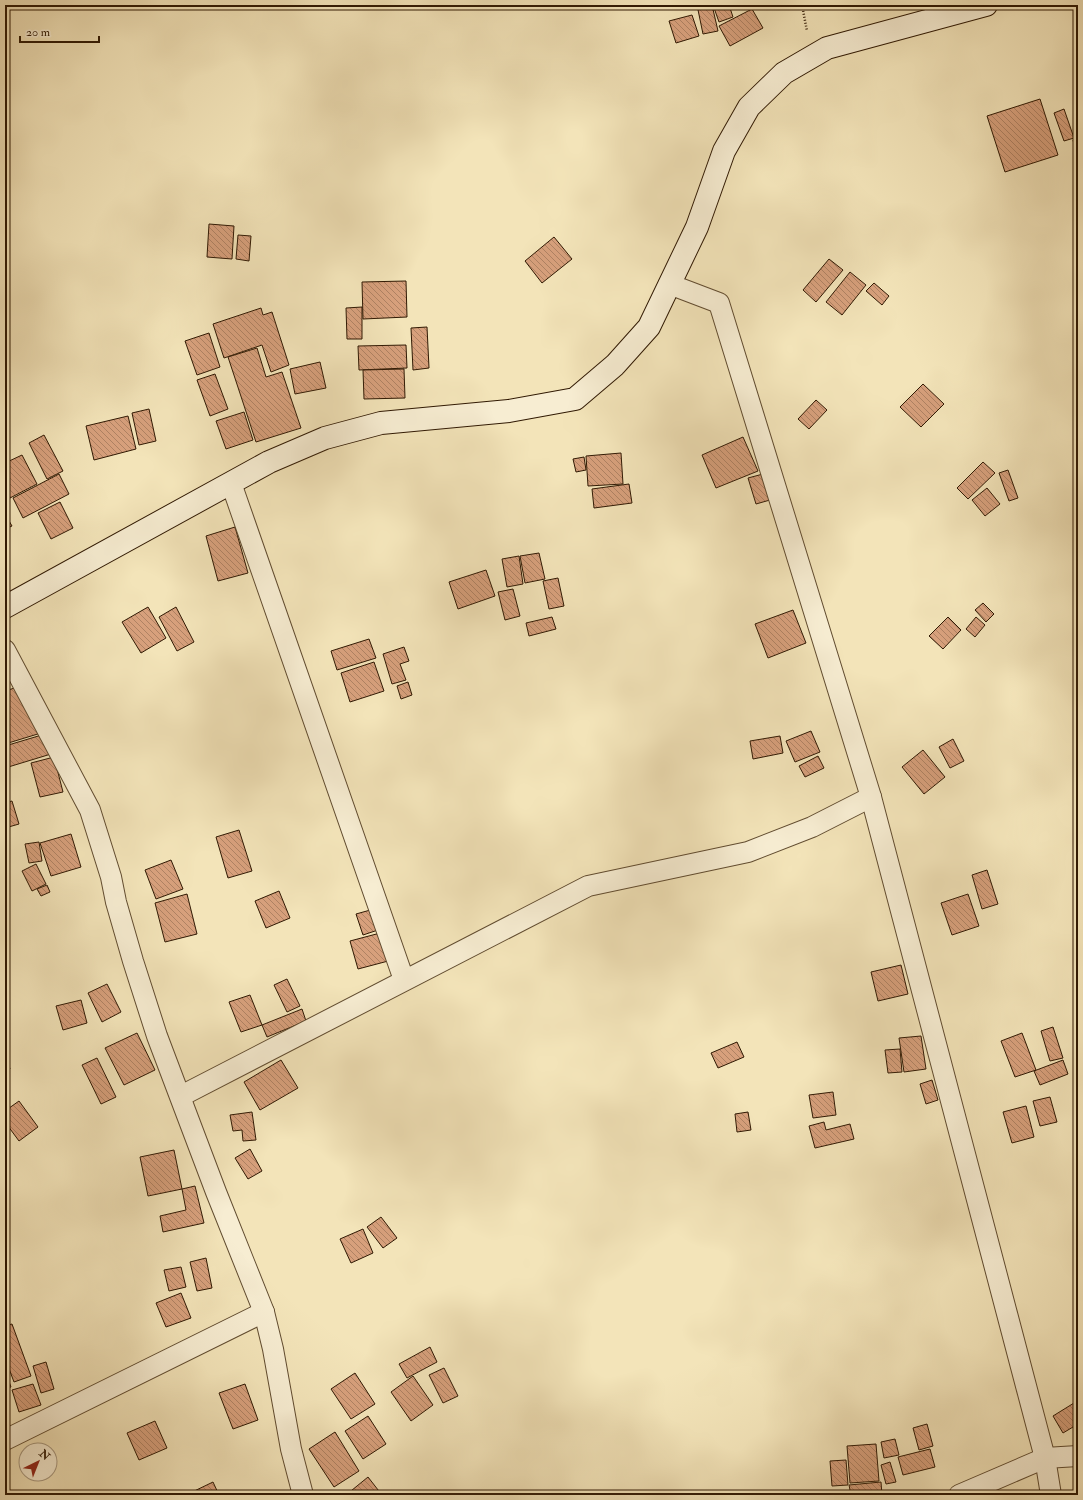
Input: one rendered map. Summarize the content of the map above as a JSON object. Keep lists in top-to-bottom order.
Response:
{
  "scale_bar": "20 m",
  "north": "top right"
}
